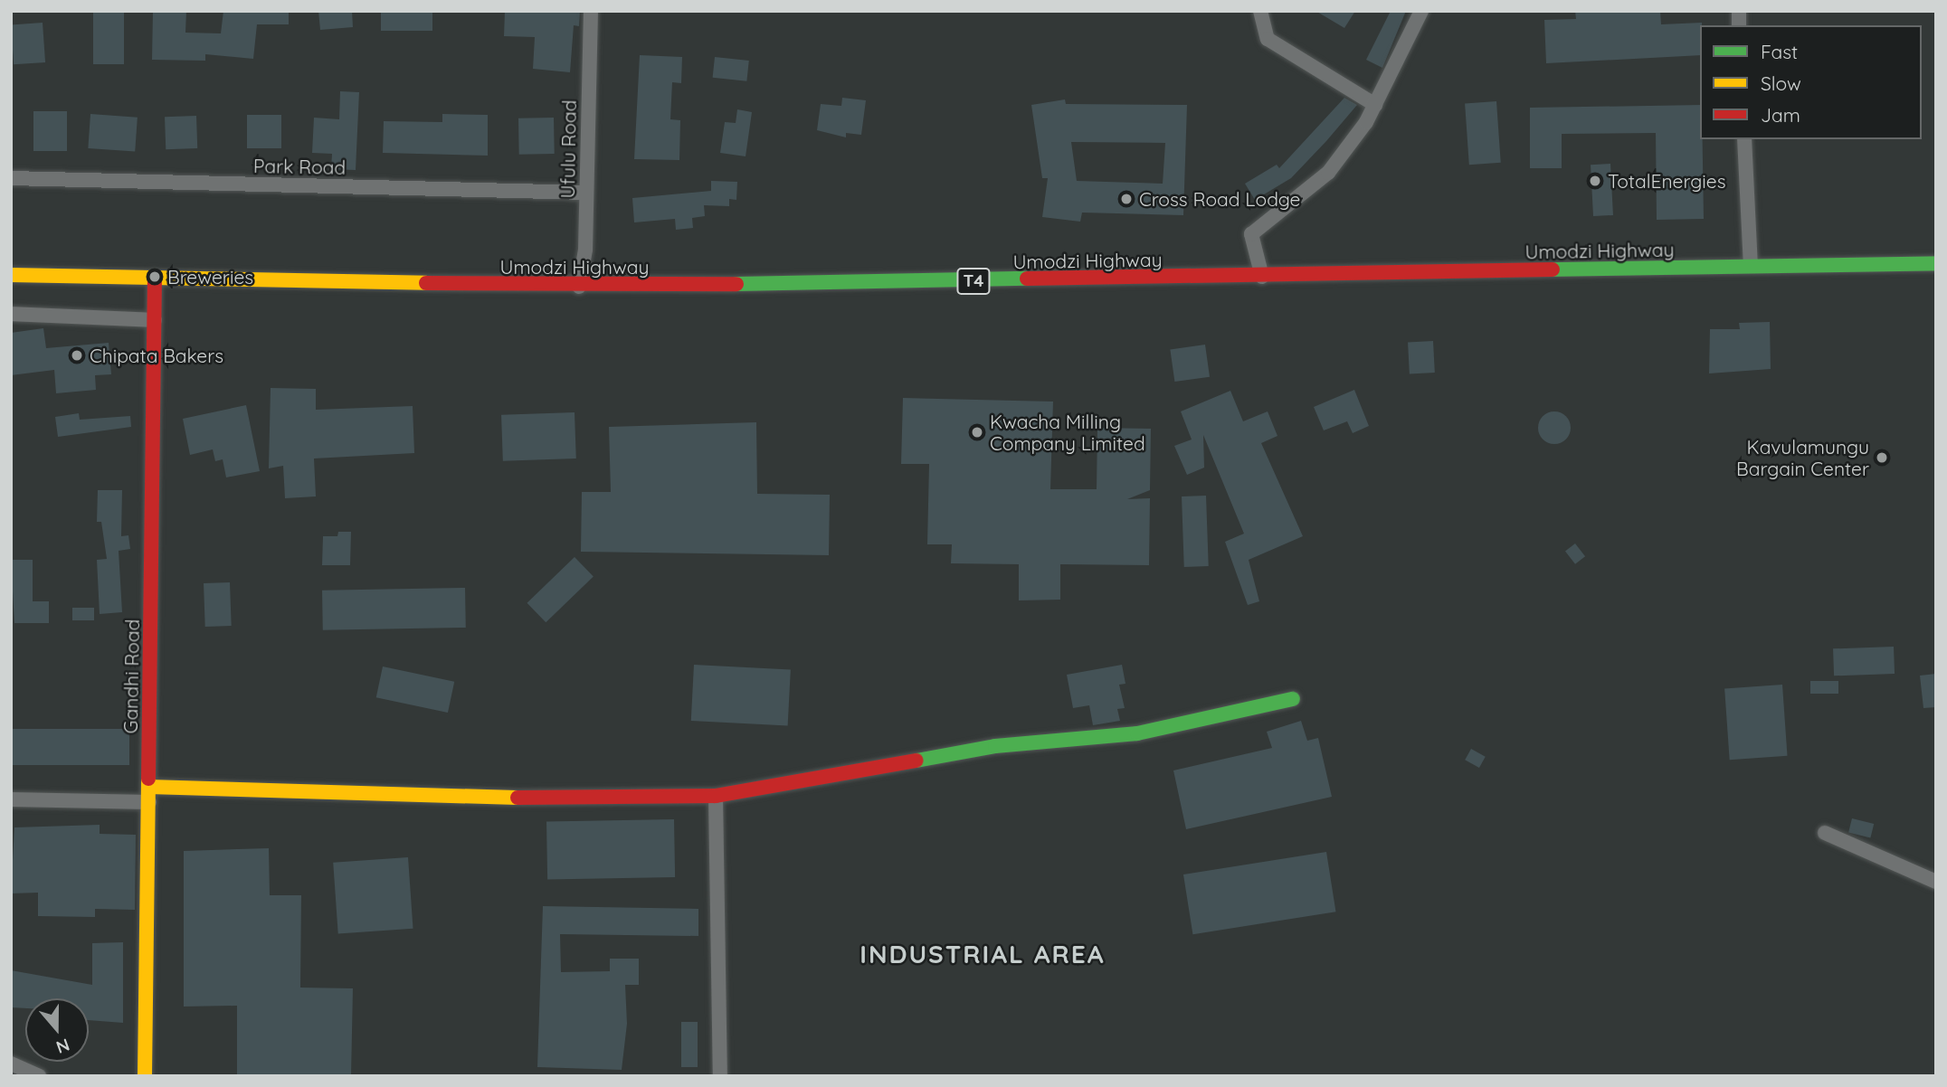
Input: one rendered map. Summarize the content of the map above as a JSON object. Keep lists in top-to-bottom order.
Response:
{
  "streets": {
    "main road": ["Umodzi Highway", "T4", "Gandhi Road"],
    "street": ["Ufulu Road", "Park Road"]
  },
  "crossings": [
    ["Ufulu Road", "Park Road"],
    ["Ufulu Road", "Umodzi Highway"],
    ["Umodzi Highway", "Gandhi Road"]
  ],
  "districts": ["INDUSTRIAL AREA"],
  "places": [
    "TotalEnergies",
    "Cross Road Lodge",
    "Breweries",
    "Chipata Bakers",
    "Kwacha Milling Company Limited",
    "Kavulamungu Bargain Center"
  ],
  "legend": ["Fast", "Slow", "Jam"],
  "north": "bottom"
}
